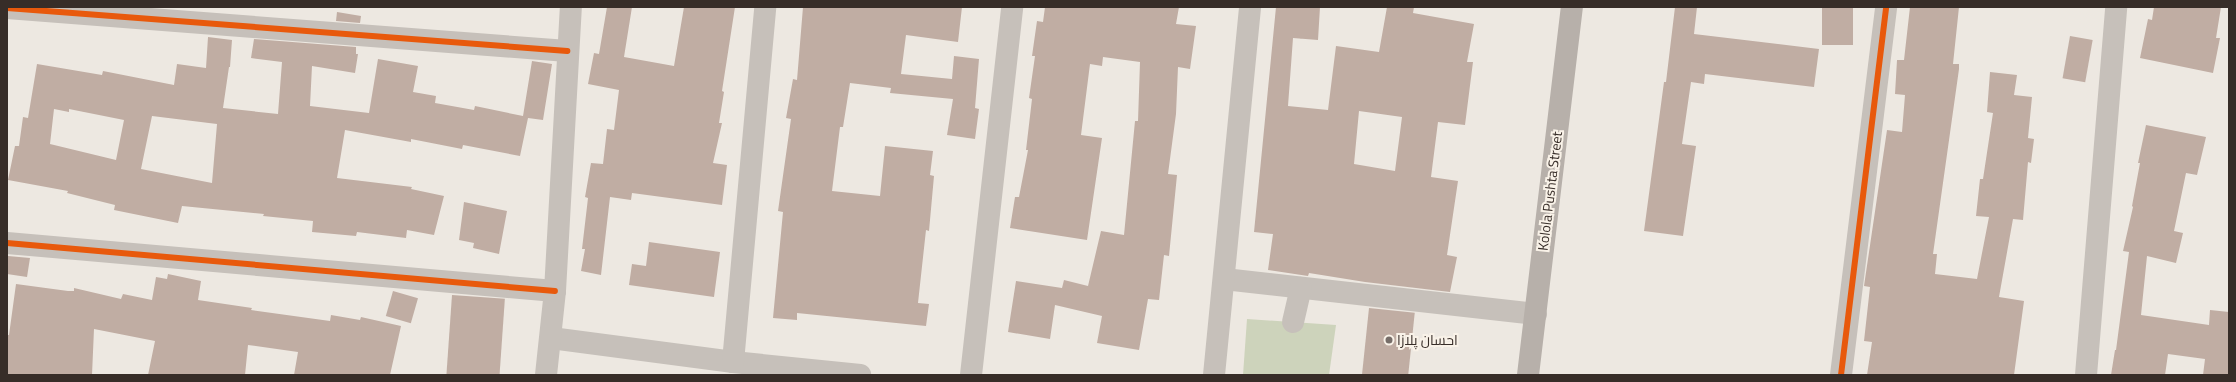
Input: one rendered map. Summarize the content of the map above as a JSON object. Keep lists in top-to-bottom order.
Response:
{
  "streets": {
    "main road": ["Kolola Pushta Street"]
  },
  "places": ["احسان پلازا"]
}
